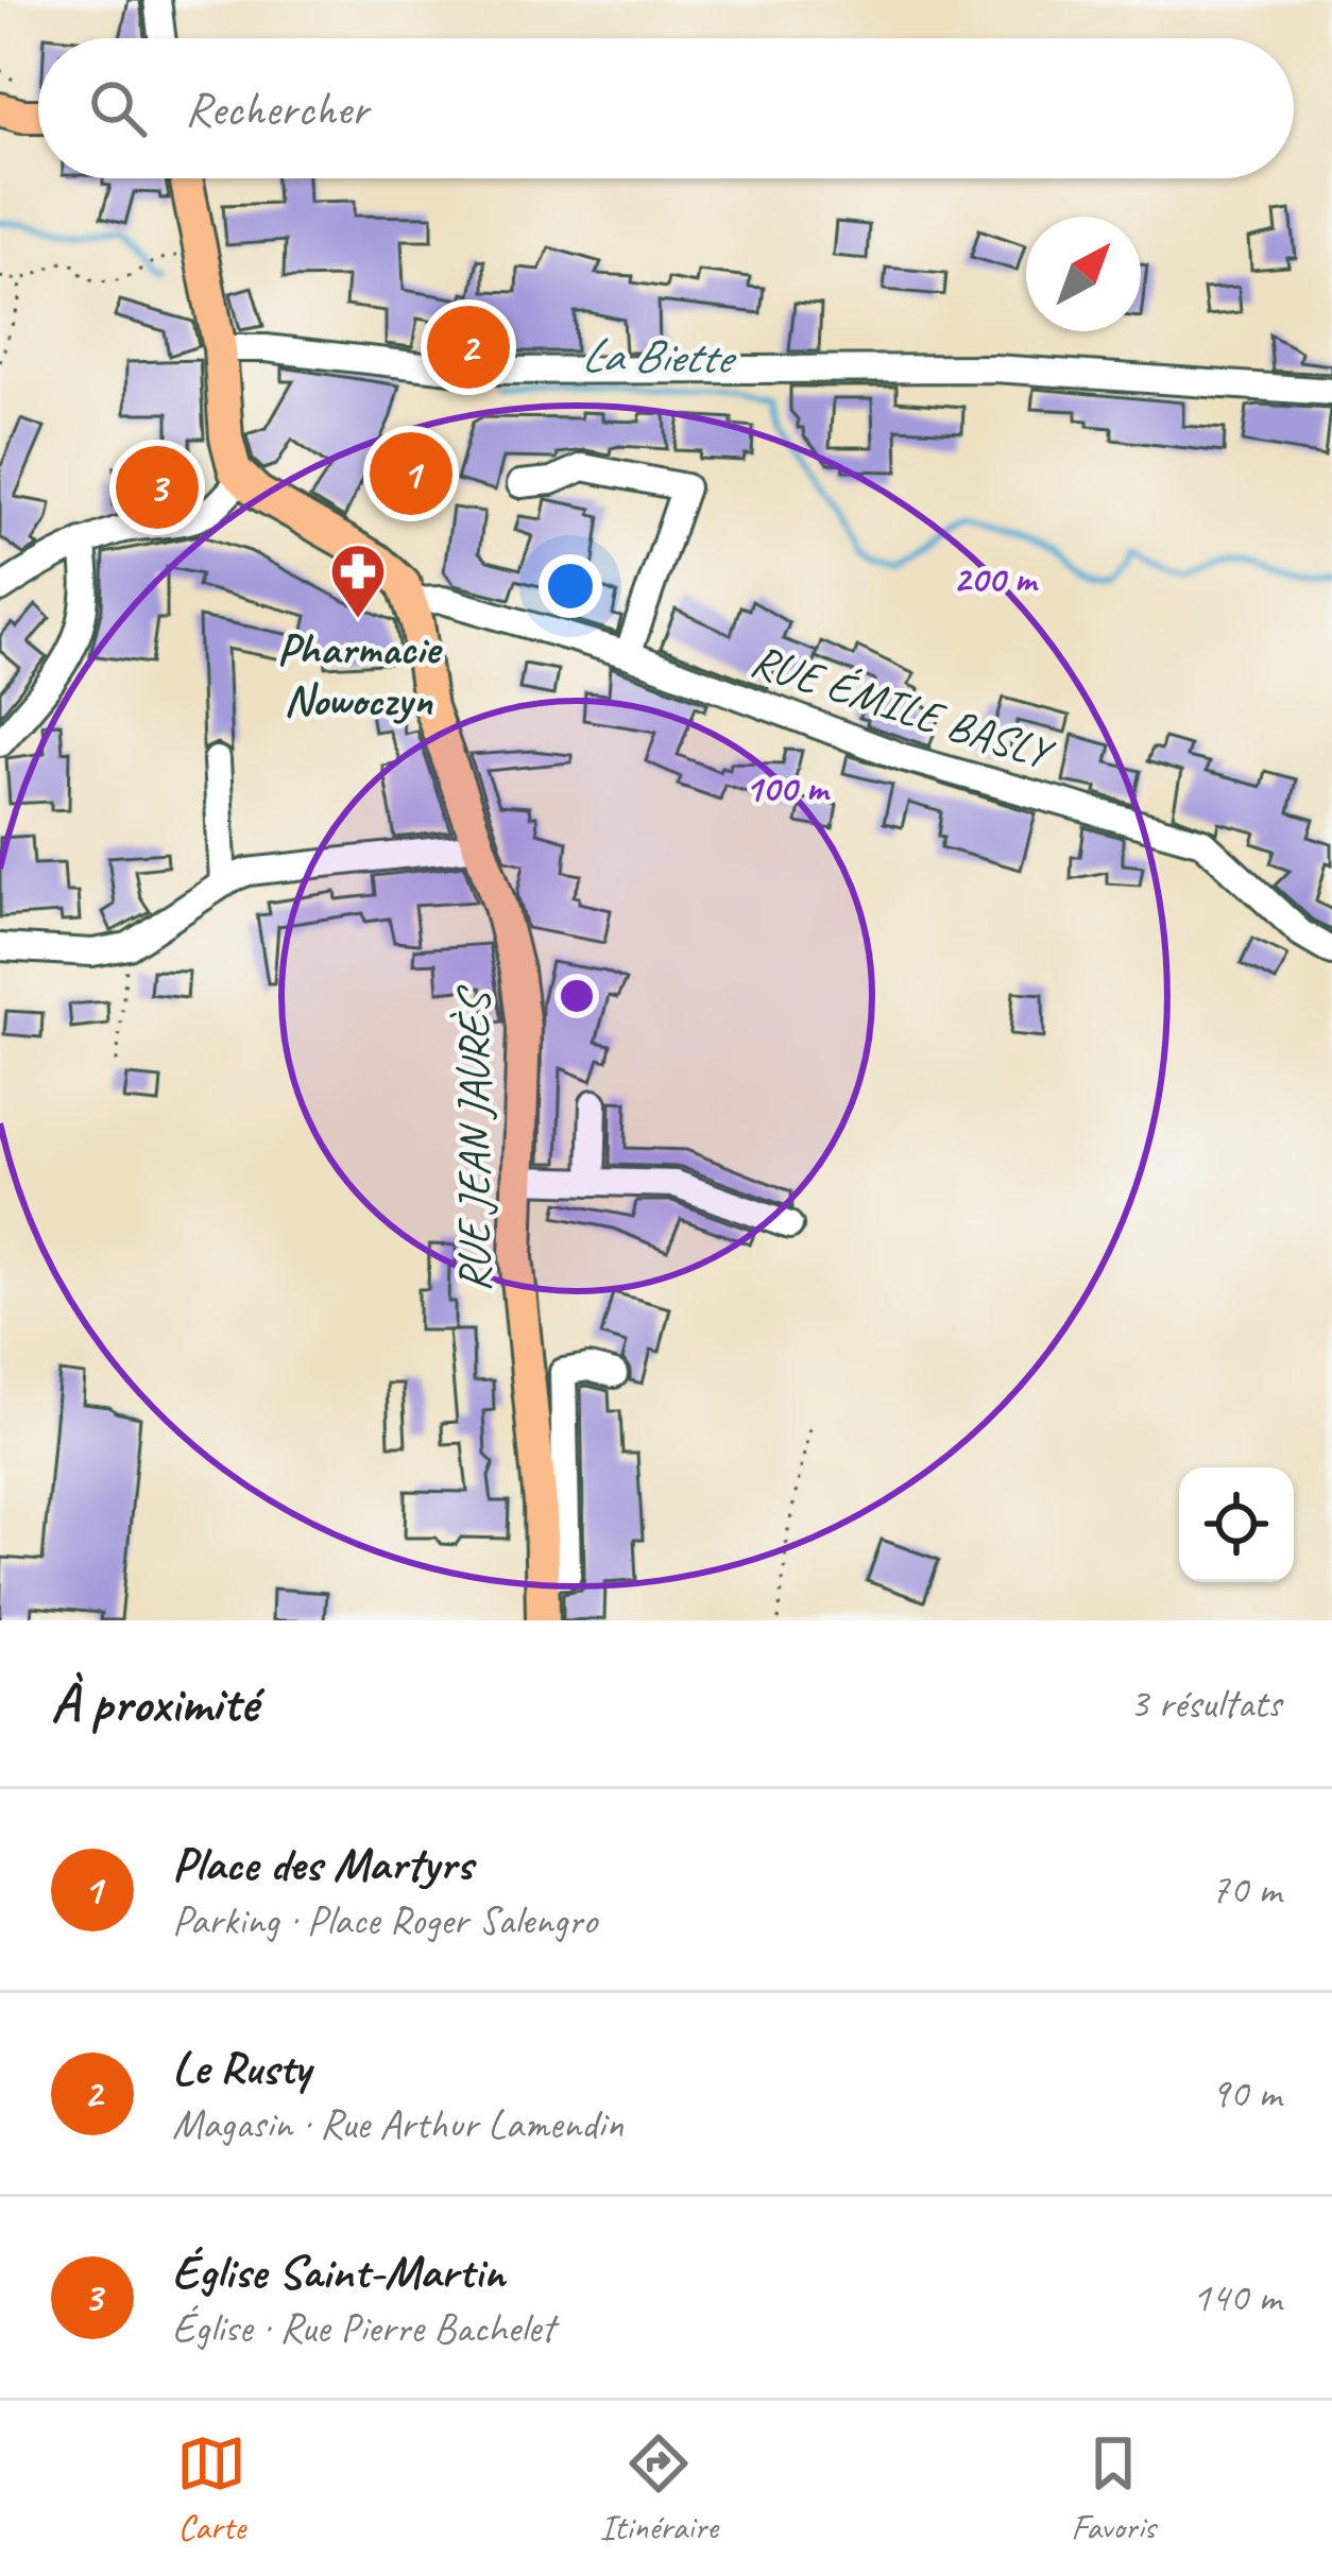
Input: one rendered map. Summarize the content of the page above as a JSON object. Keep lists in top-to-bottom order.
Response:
{
  "streets": {
    "main road": ["RUE JEAN JAURÈS"],
    "street": ["RUE ÉMILE BASLY"]
  },
  "crossings": [
    ["RUE ÉMILE BASLY", "RUE JEAN JAURÈS"]
  ],
  "water": ["La Biette"],
  "places": {
    "pharmacy": ["Pharmacie Nowoczyn"]
  },
  "north": "top right",
  "page": {
    "search": "Rechercher",
    "pins": ["2", "1", "3"],
    "heading": ["À proximité", "3 résultats"],
    "list": [
      {
        "mark": "1",
        "name": "Place des Martyrs",
        "note": "Parking · Place Roger Salengro",
        "value": "70 m"
      },
      {
        "mark": "2",
        "name": "Le Rusty",
        "note": "Magasin · Rue Arthur Lamendin",
        "value": "90 m"
      },
      {
        "mark": "3",
        "name": "Église Saint-Martin",
        "note": "Église · Rue Pierre Bachelet",
        "value": "140 m"
      }
    ],
    "nav": ["Carte", "Itinéraire", "Favoris"]
  },
  "rings": ["200 m", "100 m"]
}
